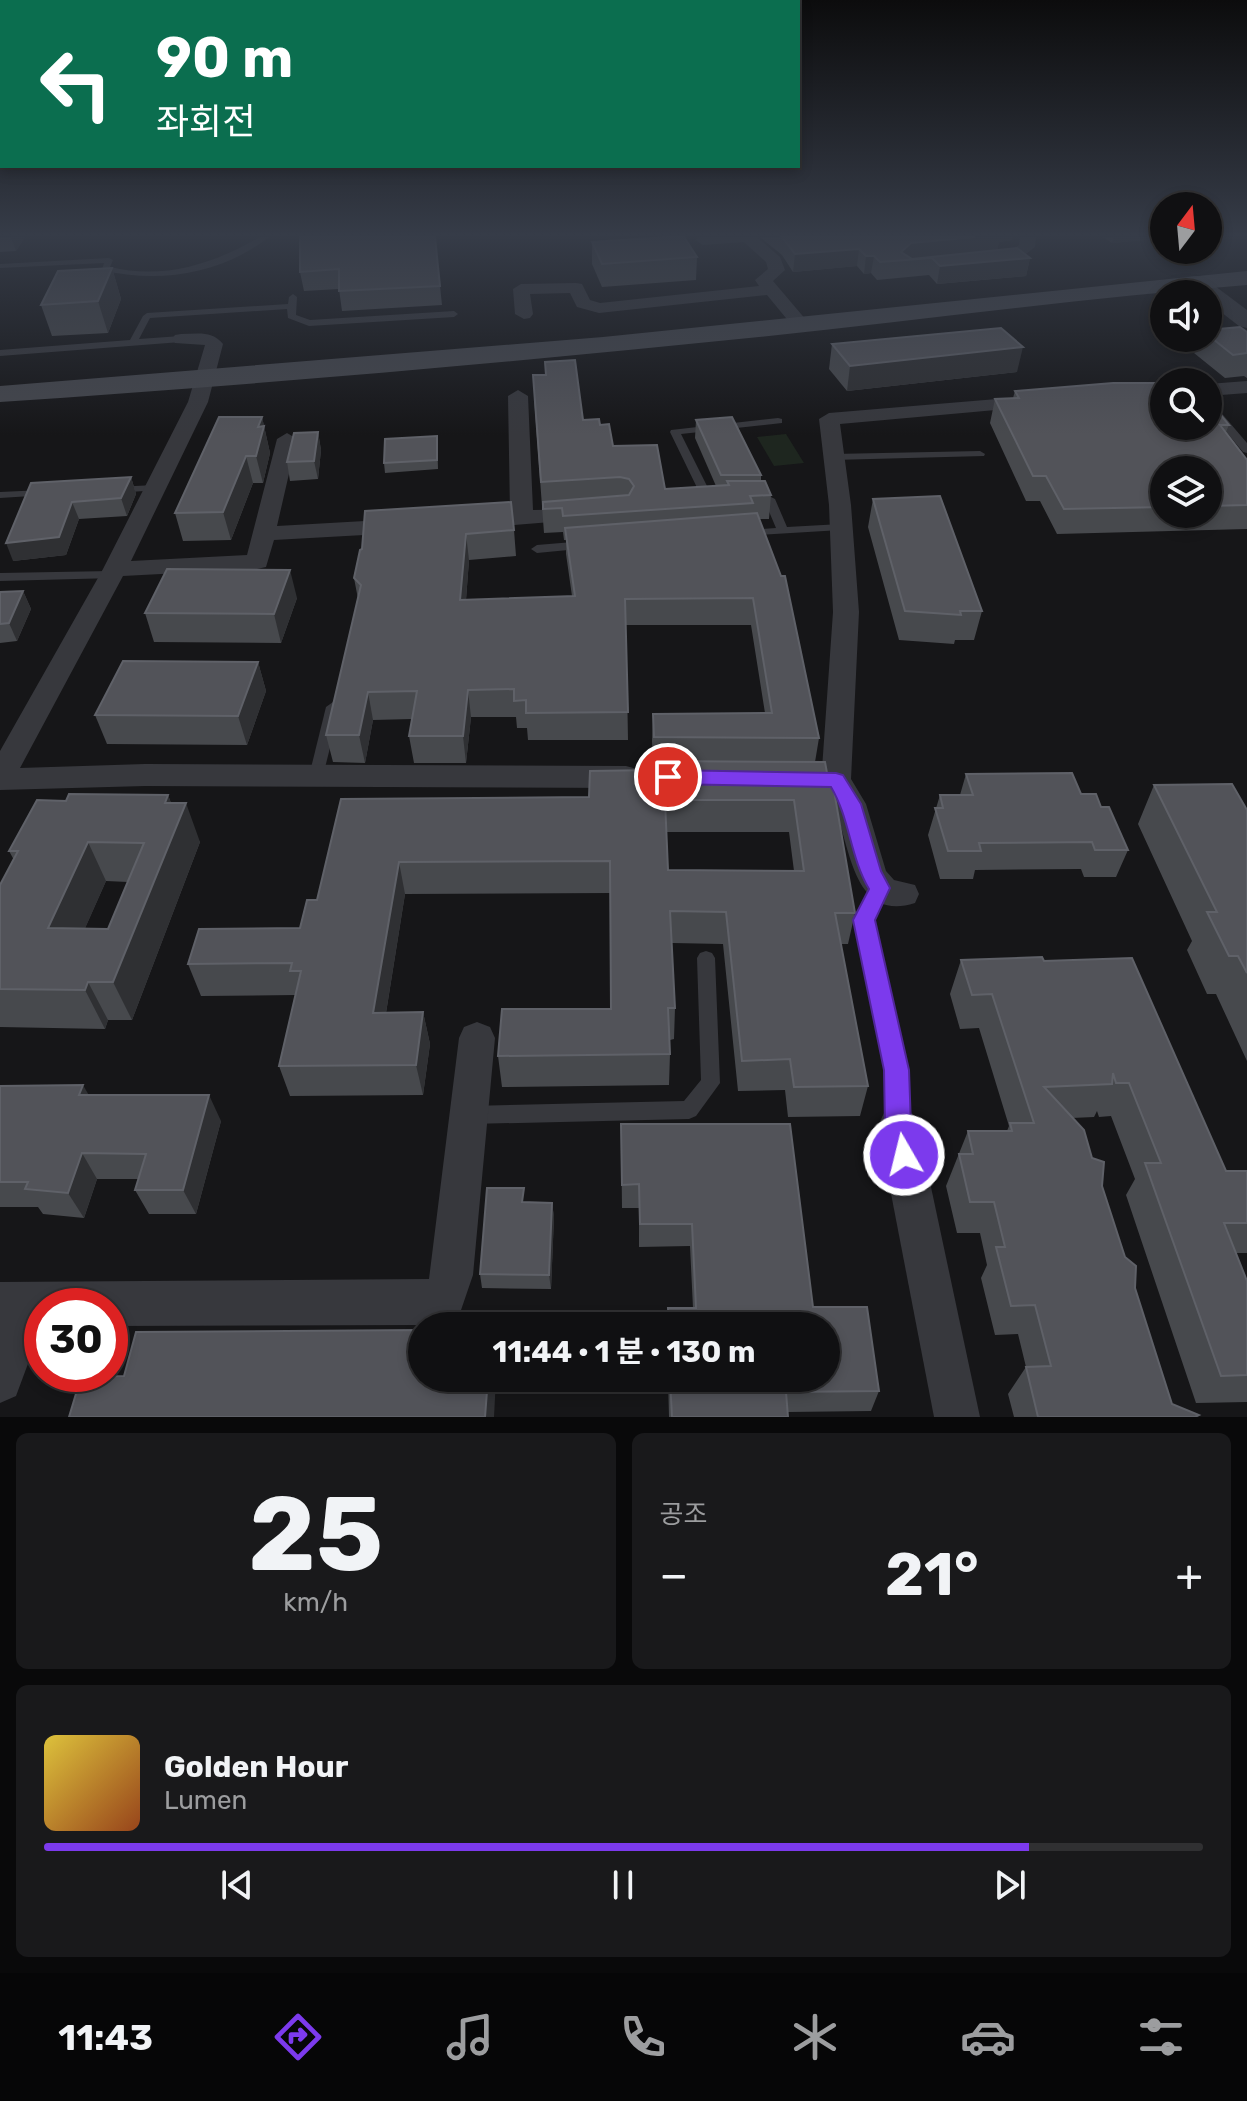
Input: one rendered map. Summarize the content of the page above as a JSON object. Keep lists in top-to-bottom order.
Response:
{
  "north": "top",
  "page": {
    "turn": ["90 m", "좌회전"],
    "limit": "30",
    "trip": "11:44 · 1 분 · 130 m",
    "tile": [
      ["25", "km/h"],
      "공조"
    ],
    "heat": ["−", "21°", "+"],
    "song": ["Golden Hour", "Lumen"],
    "tabs": "11:43"
  }
}
